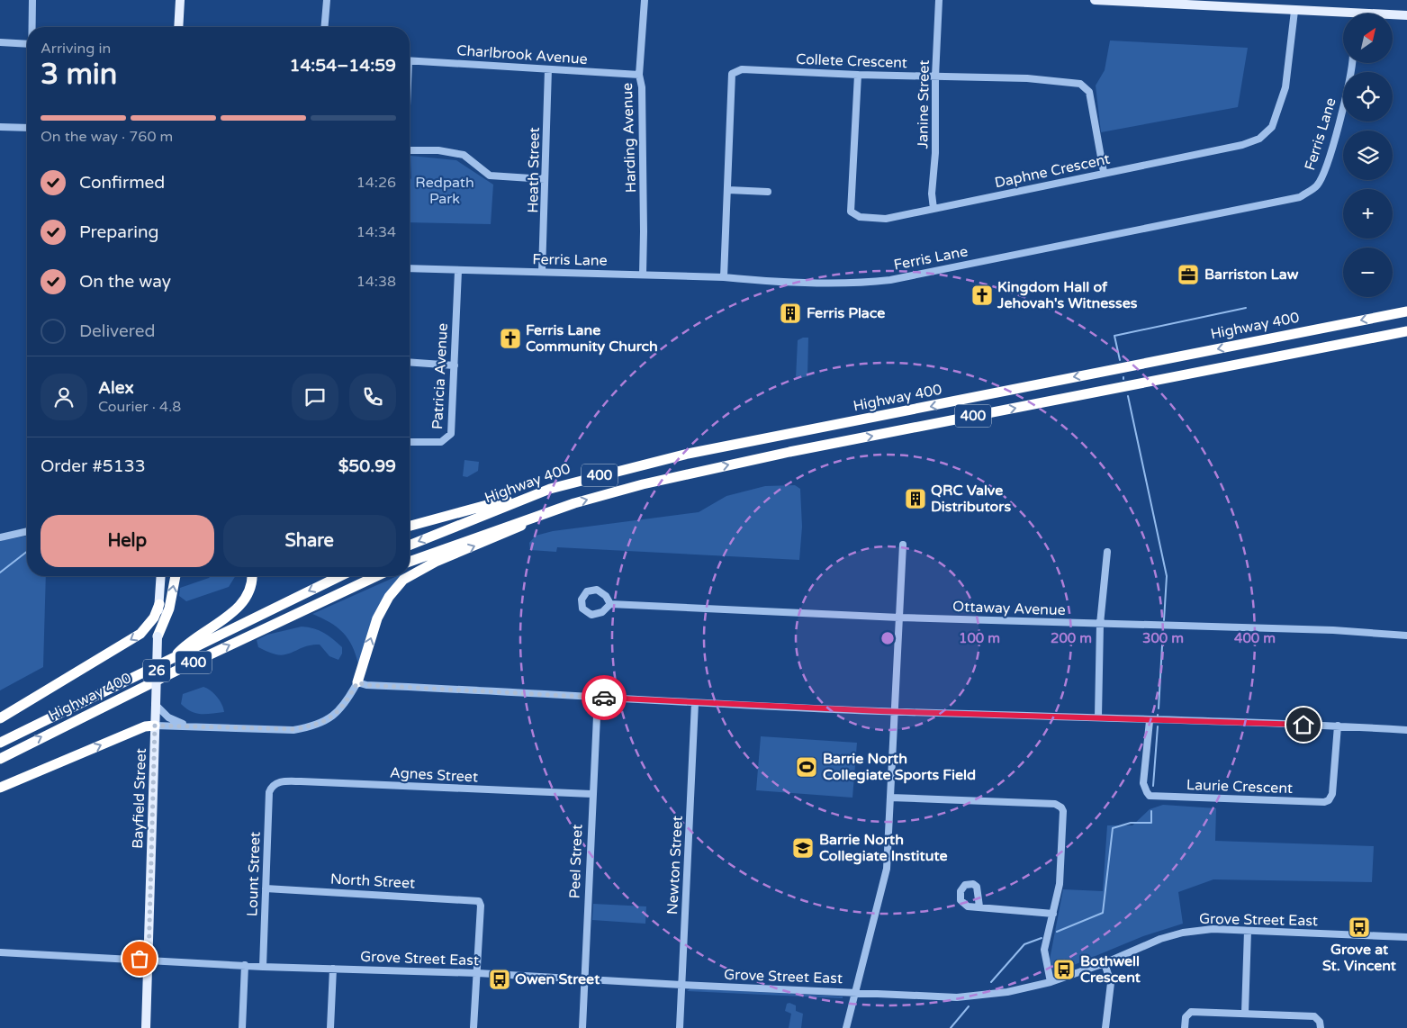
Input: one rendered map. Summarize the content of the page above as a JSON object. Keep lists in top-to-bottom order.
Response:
{
  "streets": {
    "highway": ["Highway 400", "400"],
    "main road": ["26", "Bayfield Street"],
    "street": [
      "Charlbrook Avenue",
      "Collete Crescent",
      "Janine Street",
      "Ferris Lane",
      "Harding Avenue",
      "Heath Street",
      "Daphne Crescent",
      "Patricia Avenue",
      "Ottaway Avenue",
      "Agnes Street",
      "Laurie Crescent",
      "Peel Street",
      "Newton Street",
      "Lount Street",
      "North Street",
      "Grove Street East"
    ]
  },
  "crossings": [
    ["Charlbrook Avenue", "Harding Avenue"],
    ["Charlbrook Avenue", "Heath Street"],
    ["Collete Crescent", "Janine Street"],
    ["Collete Crescent", "Ferris Lane"],
    ["Collete Crescent", "Daphne Crescent"],
    ["Janine Street", "Daphne Crescent"],
    ["Ferris Lane", "Harding Avenue"],
    ["Ferris Lane", "Heath Street"],
    ["Ferris Lane", "Patricia Avenue"],
    ["Agnes Street", "Peel Street"],
    ["Agnes Street", "Lount Street"],
    ["Bayfield Street", "Grove Street East"],
    ["Peel Street", "Grove Street East"],
    ["Newton Street", "Grove Street East"],
    ["Lount Street", "North Street"],
    ["Lount Street", "Grove Street East"],
    ["North Street", "Grove Street East"]
  ],
  "parks": ["Redpath Park"],
  "places": {
    "office": ["Barriston Law"],
    "church": ["Kingdom Hall of Jehovah's Witnesses", "Ferris Lane Community Church"],
    "building": ["Ferris Place", "QRC Valve Distributors"],
    "sports": ["Barrie North Collegiate Sports Field"],
    "school or university": ["Barrie North Collegiate Institute"],
    "bus stop": ["Grove at St. Vincent", "Bothwell Crescent", "Owen Street"]
  },
  "north": "top right",
  "page": {
    "map_buttons": ["+", "−"],
    "heading": ["3 min", "Arriving in", "14:54–14:59"],
    "panel": [
      "Alex",
      "Courier · 4.8",
      "Order #5133",
      "$50.99"
    ],
    "bar": "On the way · 760 m",
    "list": [
      ["Confirmed", "14:26"],
      ["Preparing", "14:34"],
      ["On the way", "14:38"],
      "Delivered"
    ],
    "buttons": ["Help", "Share"]
  },
  "rings": [
    "100 m",
    "200 m",
    "300 m",
    "400 m"
  ]
}
